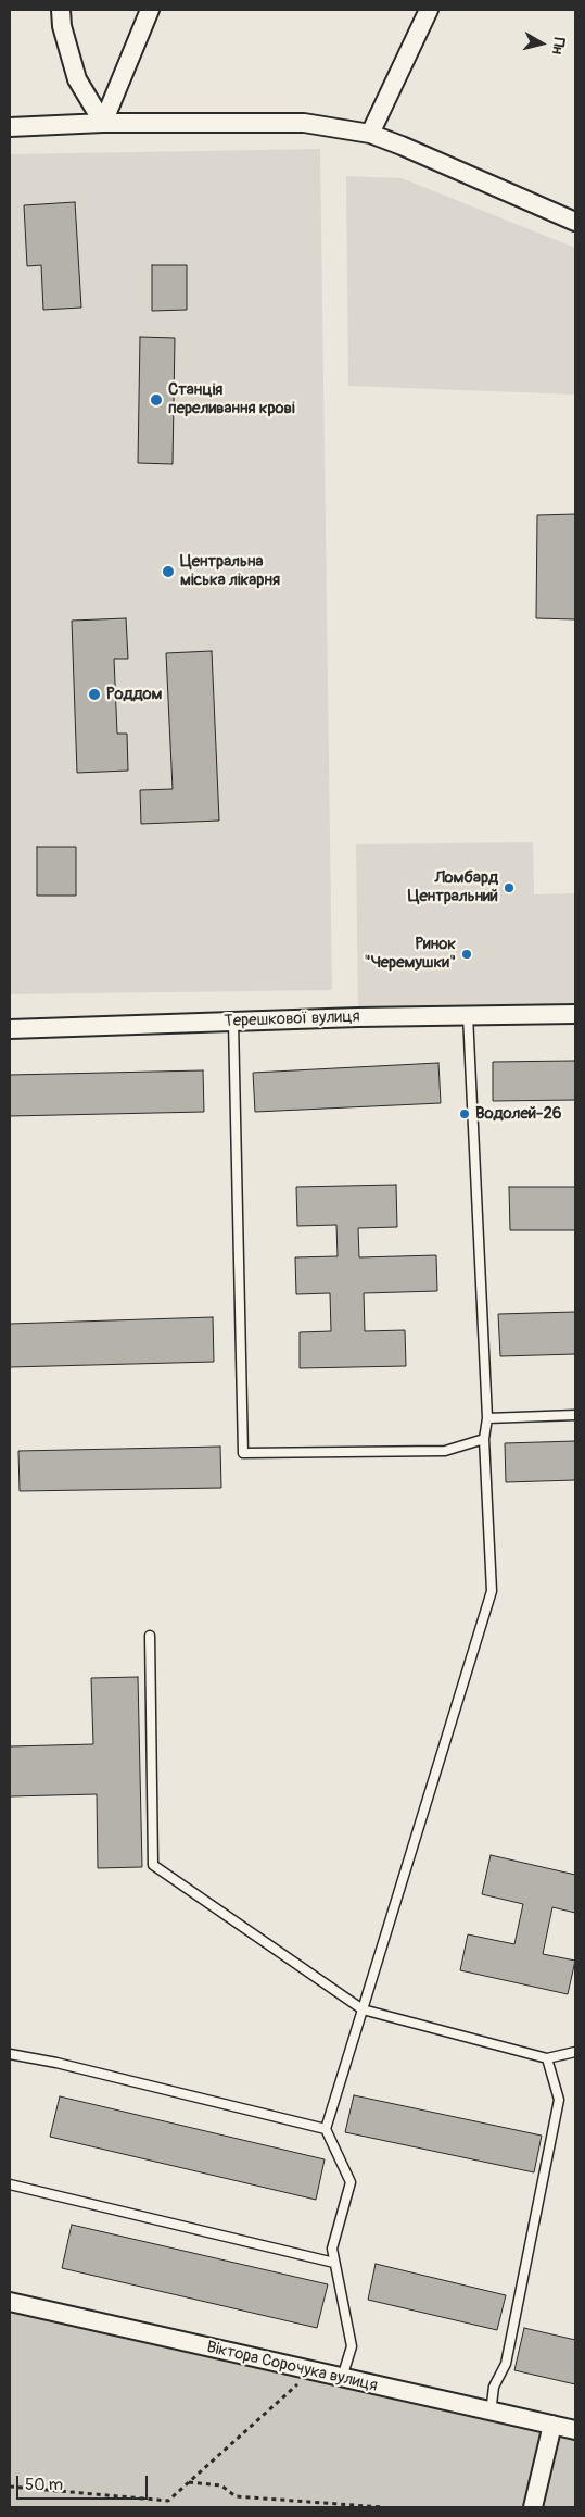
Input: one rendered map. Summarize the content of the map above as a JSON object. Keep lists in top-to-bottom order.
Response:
{
  "streets": {
    "street": ["Терешкової вулиця", "Віктора Сорочука вулиця"]
  },
  "places": [
    "Станція переливання крові",
    "Центральна міська лікарня",
    "Роддом",
    "Ломбард Центральний",
    "Ринок \"Черемушки\"",
    "Водолей-26"
  ],
  "scale_bar": "50 m",
  "north": "right"
}
